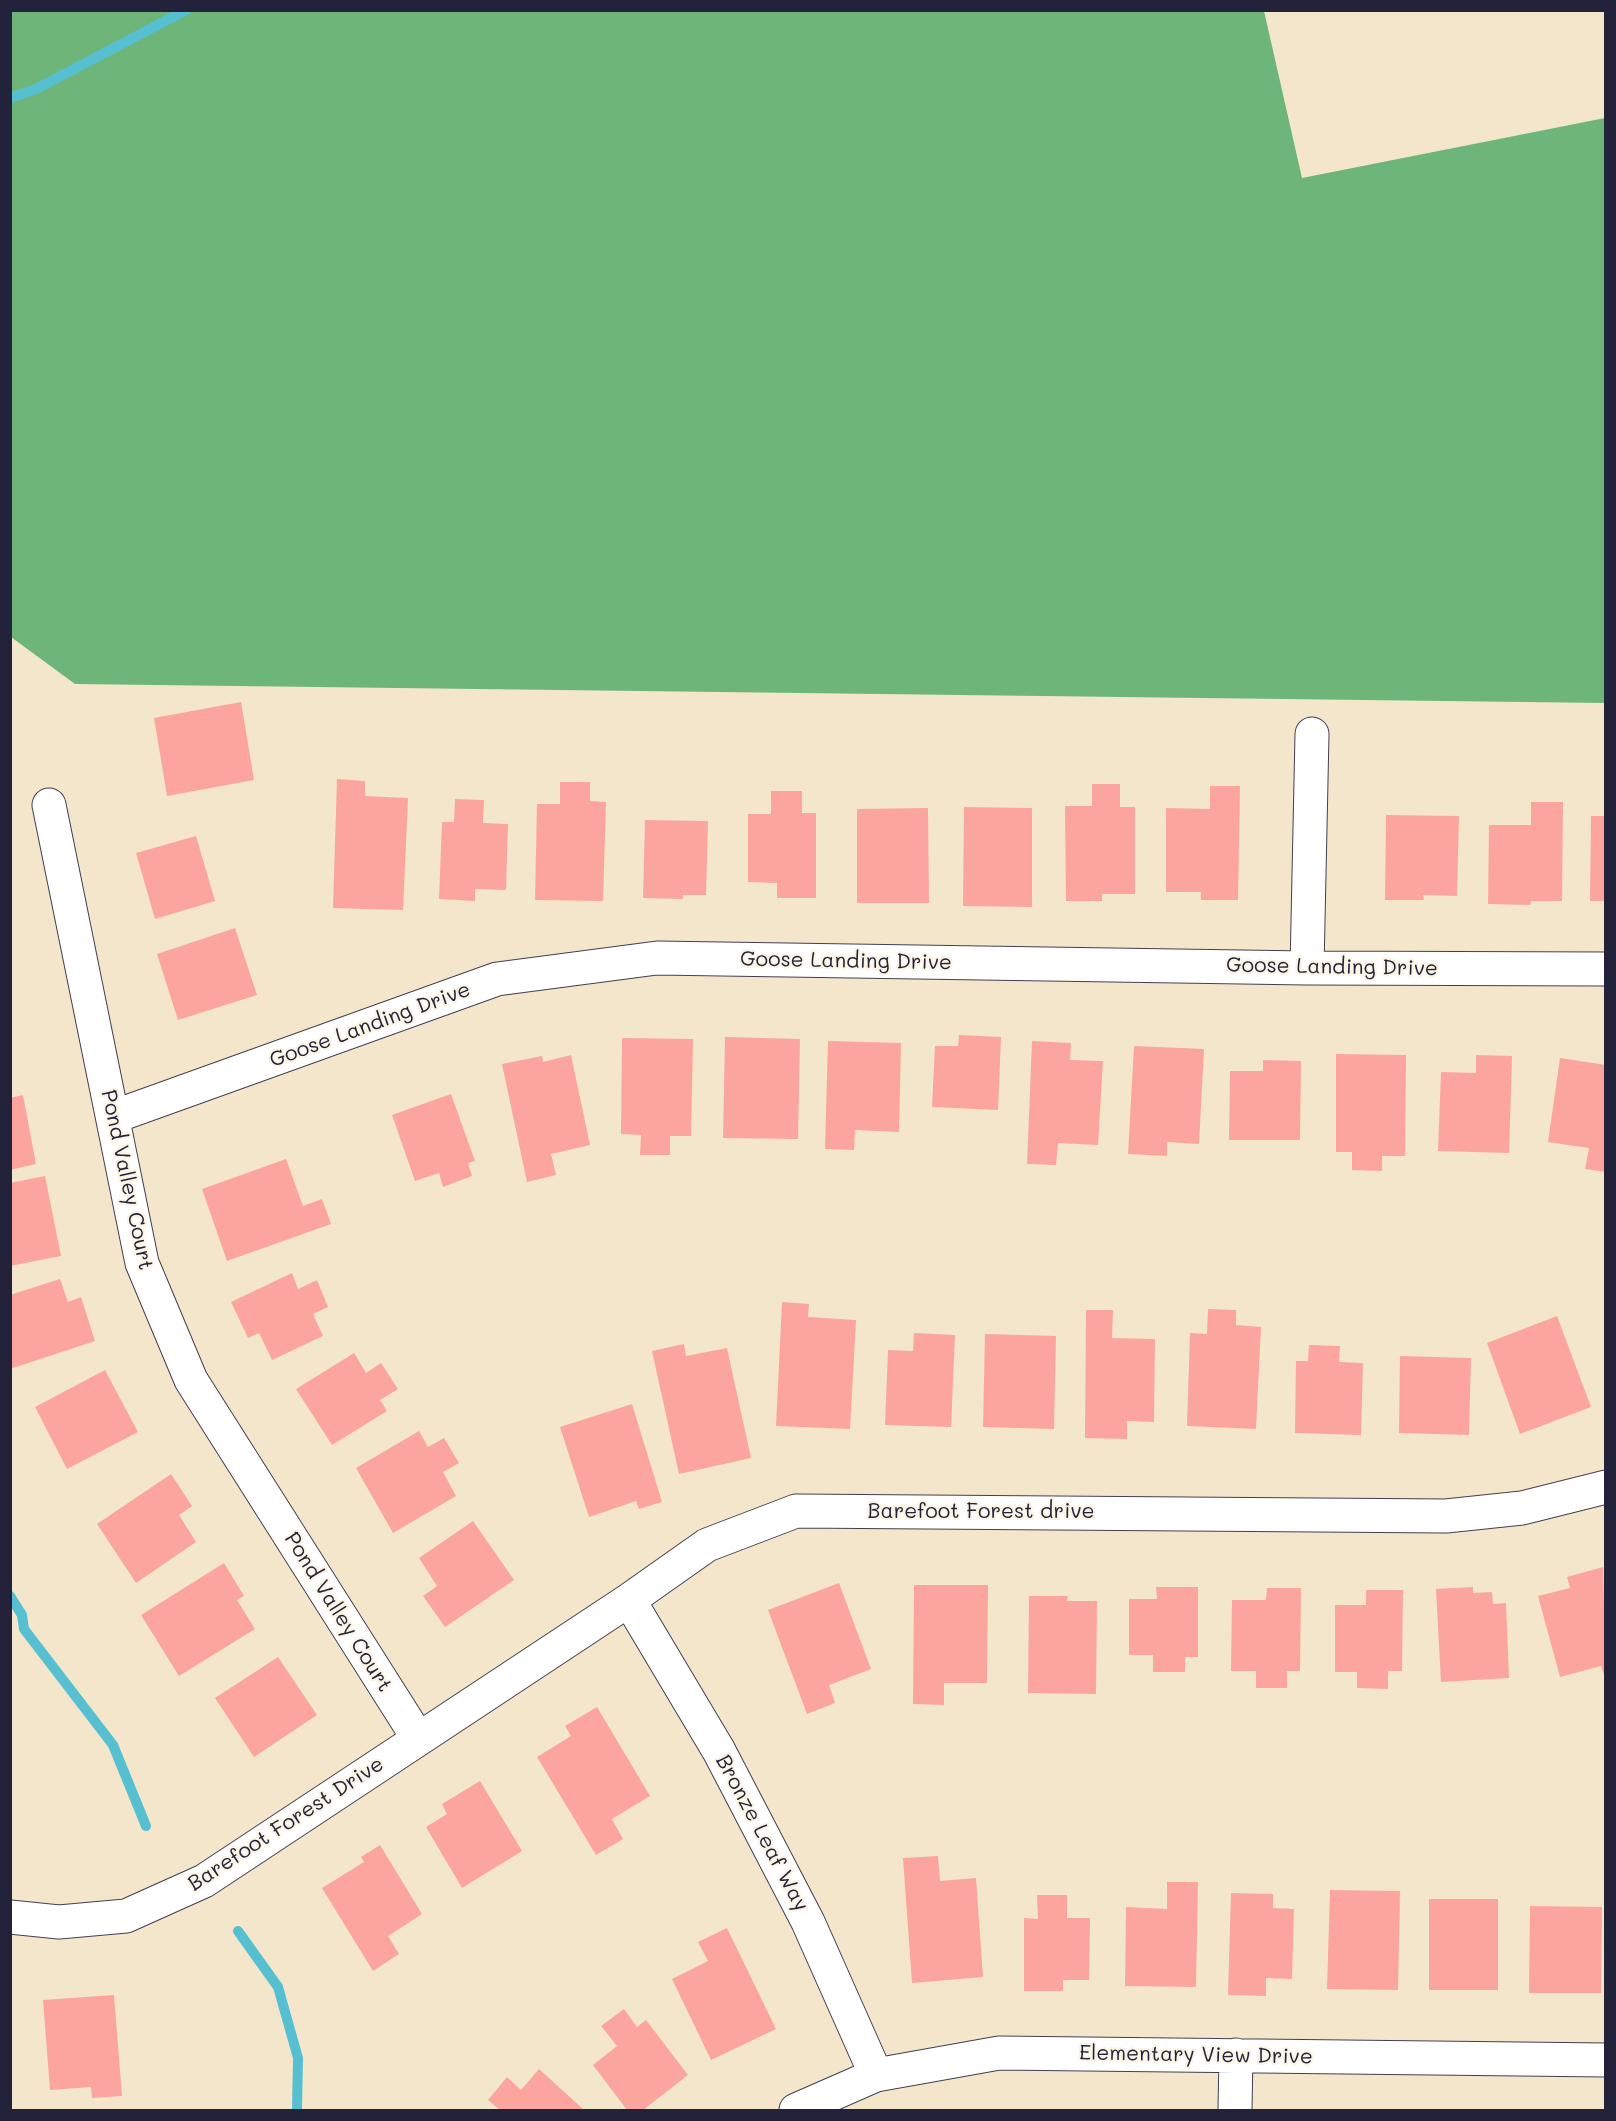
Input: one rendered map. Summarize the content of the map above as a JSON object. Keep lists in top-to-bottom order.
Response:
{
  "streets": {
    "street": [
      "Goose Landing Drive",
      "Pond Valley Court",
      "Barefoot Forest drive",
      "Barefoot Forest Drive",
      "Bronze Leaf Way",
      "Elementary View Drive"
    ]
  },
  "crossings": [
    ["Goose Landing Drive", "Pond Valley Court"],
    ["Pond Valley Court", "Barefoot Forest drive"],
    ["Pond Valley Court", "Barefoot Forest Drive"],
    ["Barefoot Forest drive", "Barefoot Forest Drive"],
    ["Barefoot Forest drive", "Bronze Leaf Way"],
    ["Bronze Leaf Way", "Elementary View Drive"]
  ]
}
